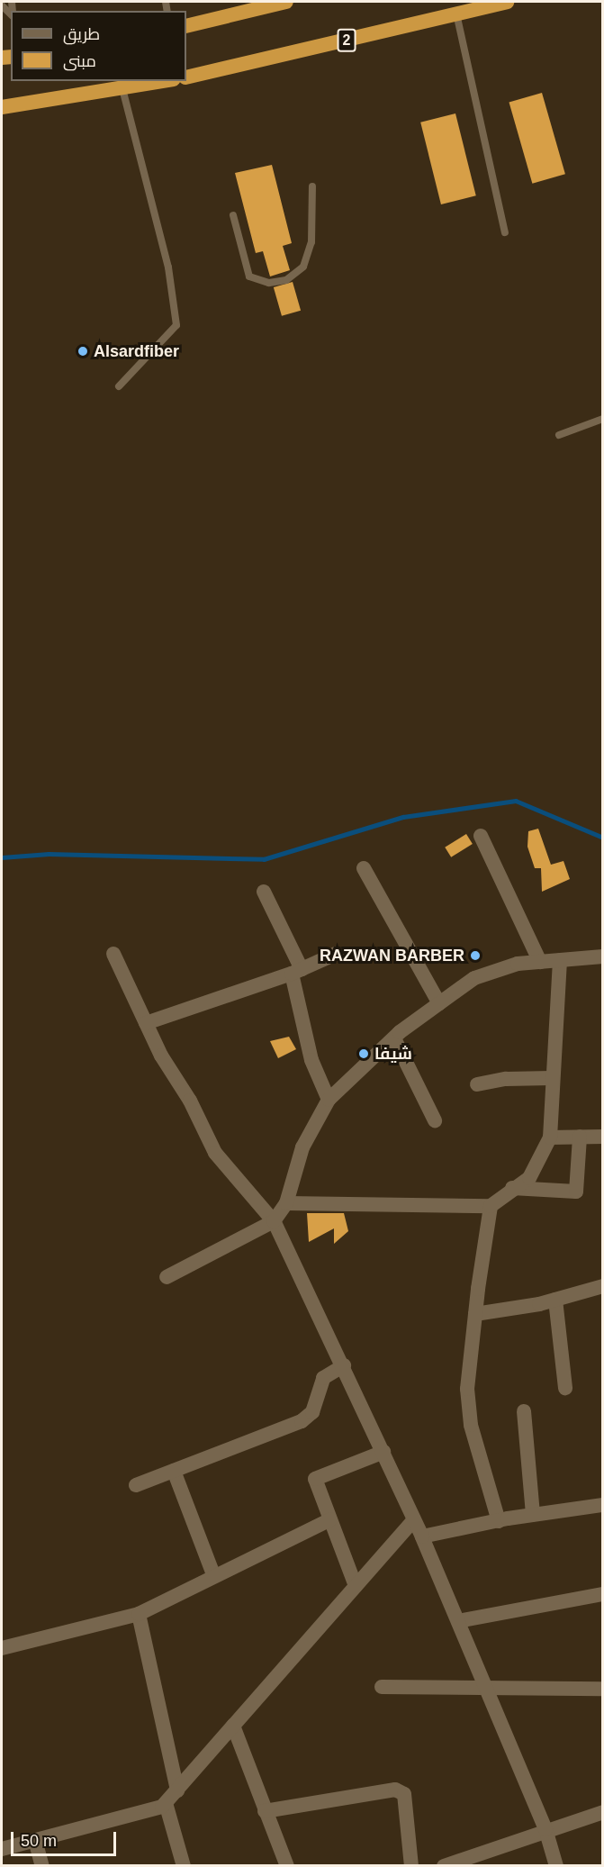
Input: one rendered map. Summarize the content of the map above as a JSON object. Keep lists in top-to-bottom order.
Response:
{
  "streets": {
    "highway": ["2"]
  },
  "places": ["Alsardfiber", "RAZWAN BARBER", "شیفا"],
  "legend": ["طريق", "مبنى"],
  "scale_bar": "50 m"
}
